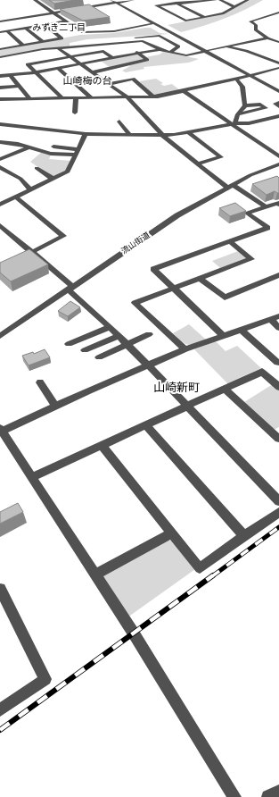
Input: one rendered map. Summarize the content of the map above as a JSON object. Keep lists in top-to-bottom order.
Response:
{
  "streets": {
    "street": ["流山街道"]
  },
  "districts": ["みずき二丁目", "山崎梅の台", "山崎新町"]
}
